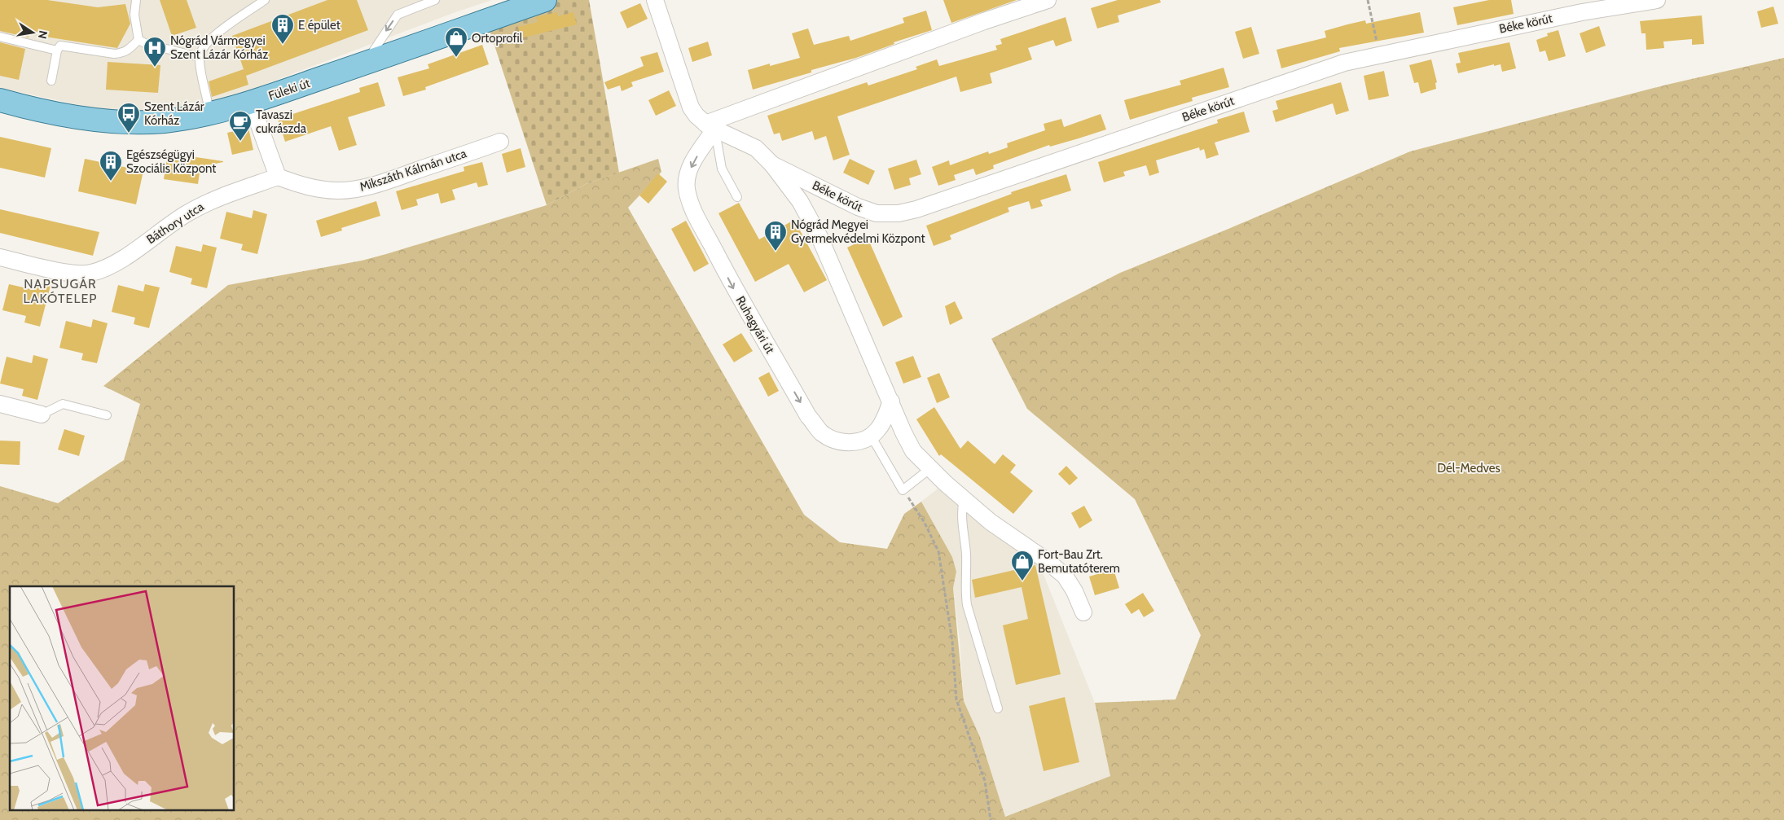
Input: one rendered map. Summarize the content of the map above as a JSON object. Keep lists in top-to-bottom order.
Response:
{
  "streets": {
    "main road": ["Füleki út"],
    "street": [
      "Béke körút",
      "Mikszáth Kálmán utca",
      "Báthory utca",
      "Ruhagyári út"
    ]
  },
  "crossings": [
    ["Mikszáth Kálmán utca", "Báthory utca"]
  ],
  "districts": ["NAPSUGÁR LAKÓTELEP"],
  "parks": ["Dél-Medves"],
  "places": {
    "building": ["E épület", "Egészségügyi Szociális Központ", "Nógrád Megyei Gyermekvédelmi Központ"],
    "shop": ["Ortoprofil", "Fort-Bau Zrt. Bemutatóterem"],
    "hospital": ["Nógrád Vármegyei Szent Lázár Kórház"],
    "bus stop": ["Szent Lázár Kórház"],
    "cafe": ["Tavaszi cukrászda"]
  },
  "north": "right"
}
